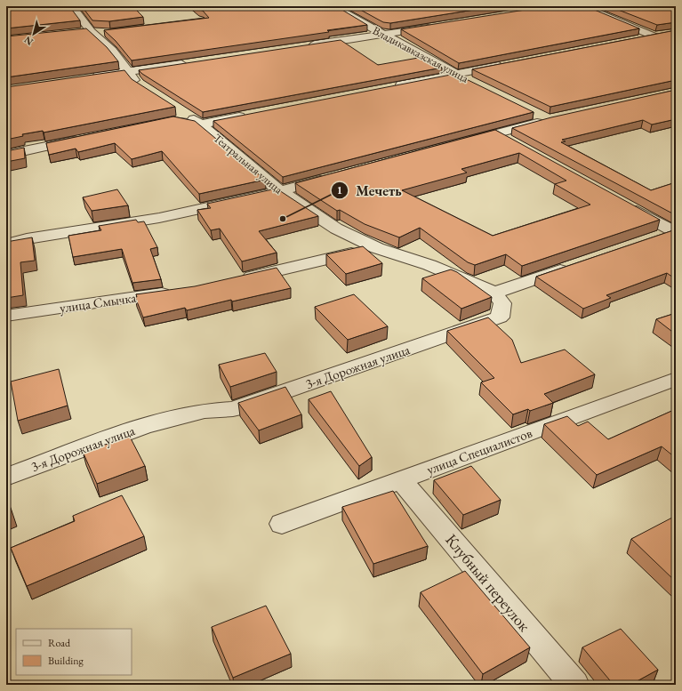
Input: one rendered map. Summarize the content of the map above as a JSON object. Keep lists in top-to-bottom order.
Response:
{
  "streets": {
    "street": [
      "Владикавказская улица",
      "Театральная улица",
      "улица Смычка",
      "3-я Дорожная улица",
      "улица Специалистов",
      "Клубный переулок"
    ]
  },
  "crossings": [
    ["Театральная улица", "3-я Дорожная улица"],
    ["улица Специалистов", "Клубный переулок"]
  ],
  "places": ["Мечеть"],
  "legend": ["Road", "Building"],
  "north": "bottom left"
}
